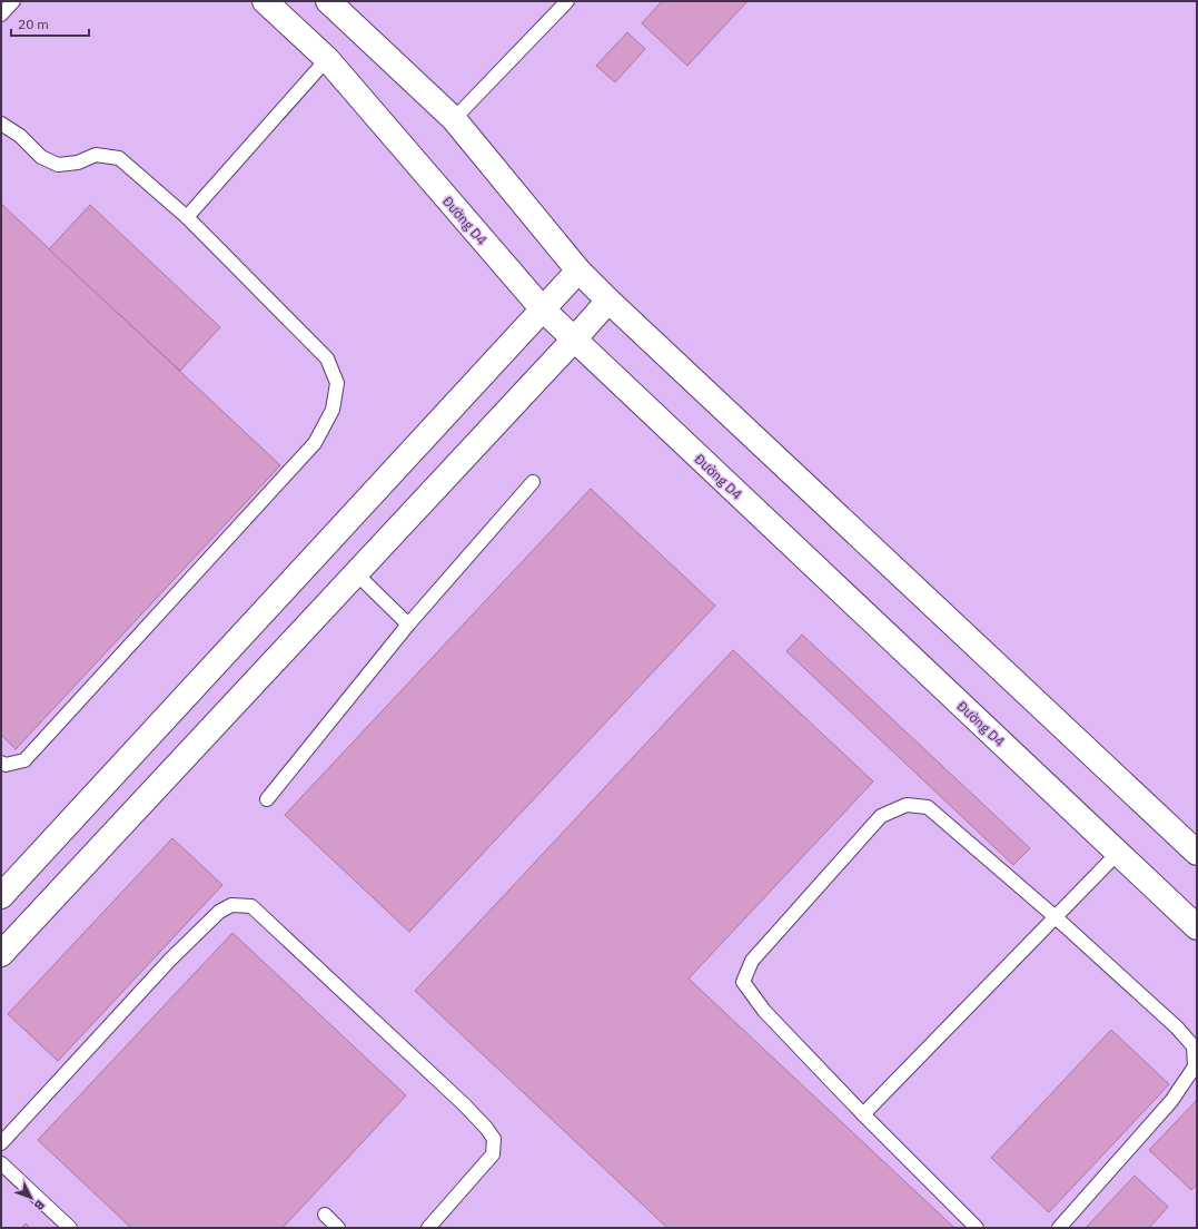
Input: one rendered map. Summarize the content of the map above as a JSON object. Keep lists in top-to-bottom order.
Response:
{
  "streets": {
    "street": ["Đường D4"]
  },
  "scale_bar": "20 m",
  "north": "bottom right"
}
